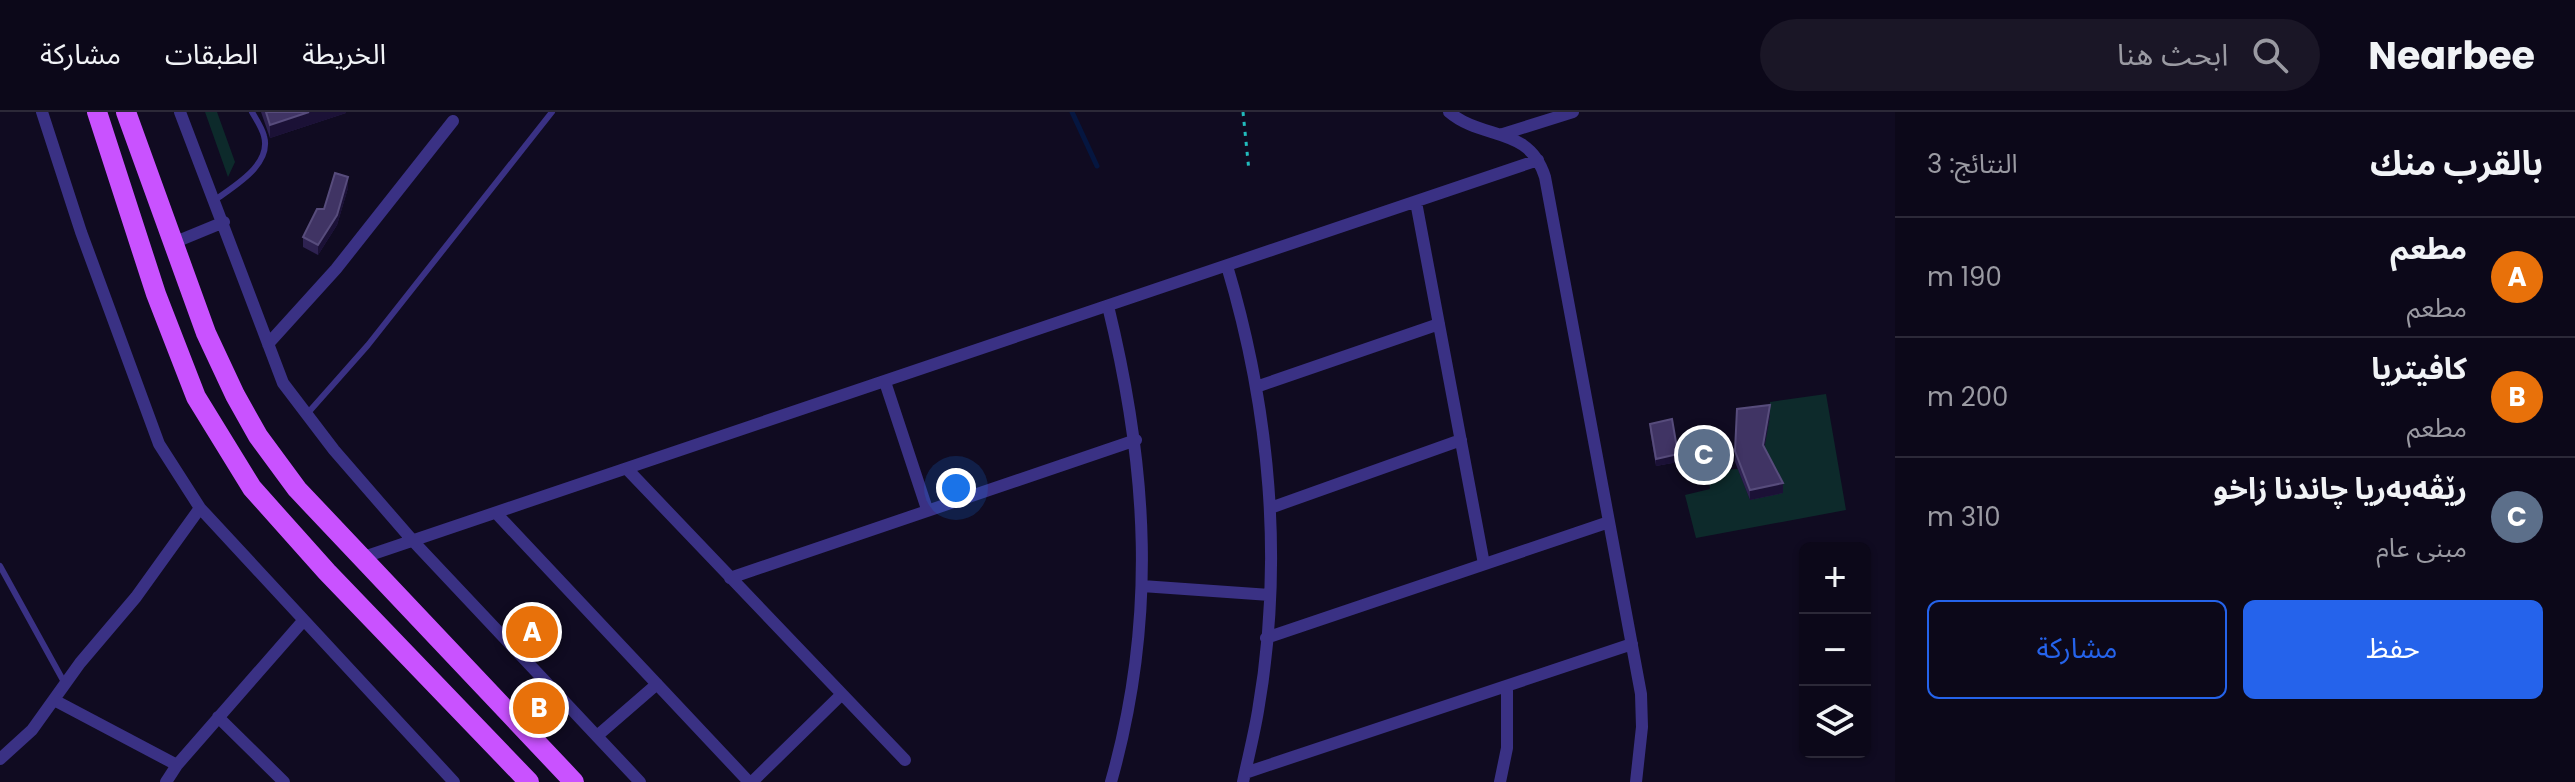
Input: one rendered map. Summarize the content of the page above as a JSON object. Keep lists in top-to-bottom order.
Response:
{
  "page": {
    "header": "Nearbee",
    "search": "ابحث هنا",
    "nav": ["الخريطة", "الطبقات", "مشاركة"],
    "heading": ["بالقرب منك", "النتائج: 3"],
    "list": [
      {
        "mark": "A",
        "name": "مطعم",
        "note": "مطعم",
        "value": "190 m"
      },
      {
        "mark": "B",
        "name": "كافيتريا",
        "note": "مطعم",
        "value": "200 m"
      },
      {
        "mark": "C",
        "name": "رێڤه‌به‌ريا چاندنا زاخو",
        "note": "مبنى عام",
        "value": "310 m"
      }
    ],
    "pins": ["C", "A", "B"],
    "map_buttons": ["+", "−"],
    "buttons": ["حفظ", "مشاركة"]
  }
}
